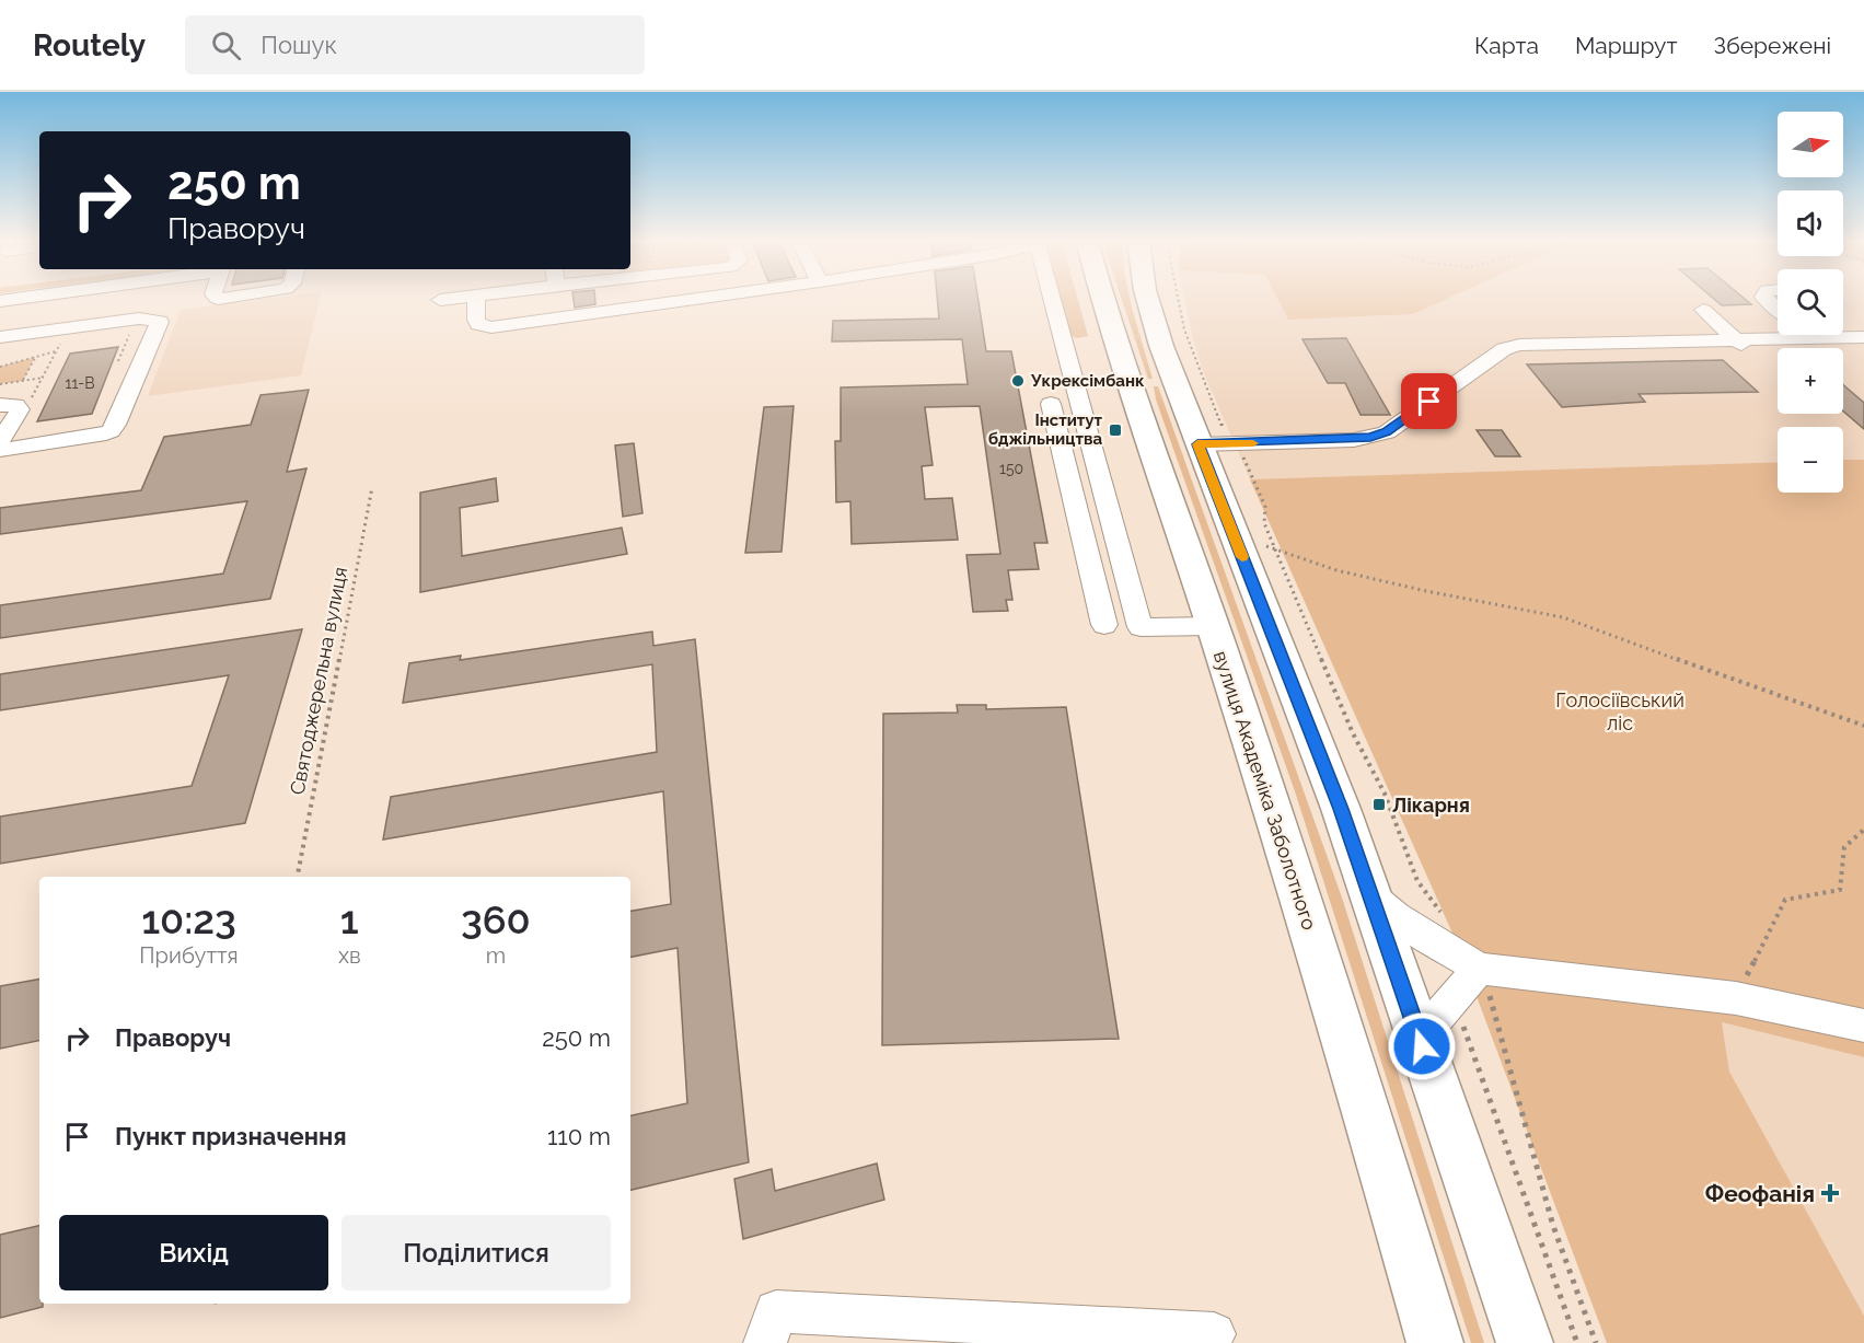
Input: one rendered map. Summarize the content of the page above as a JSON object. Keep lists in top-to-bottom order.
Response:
{
  "streets": {
    "highway": ["вулиця Академіка Заболотного"],
    "path": ["Святоджерельна вулиця"]
  },
  "parks": ["Голосіївський ліс"],
  "places": {
    "other": ["Укрексімбанк"],
    "transit": ["Інститут бджільництва", "Лікарня"],
    "health": ["Феофанія"]
  },
  "house_numbers": ["11-В", "150"],
  "north": "right",
  "page": {
    "header": "Routely",
    "search": "Пошук",
    "nav": ["Карта", "Маршрут", "Збережені"],
    "map_buttons": ["+", "−"],
    "turn": ["250 m", "Праворуч"],
    "eta": [
      "10:23",
      "Прибуття",
      "1",
      "хв",
      "360",
      "m"
    ],
    "list": [
      {
        "name": "Праворуч",
        "value": "250 m"
      },
      {
        "name": "Пункт призначення",
        "value": "110 m"
      }
    ],
    "buttons": ["Вихід", "Поділитися"]
  }
}
